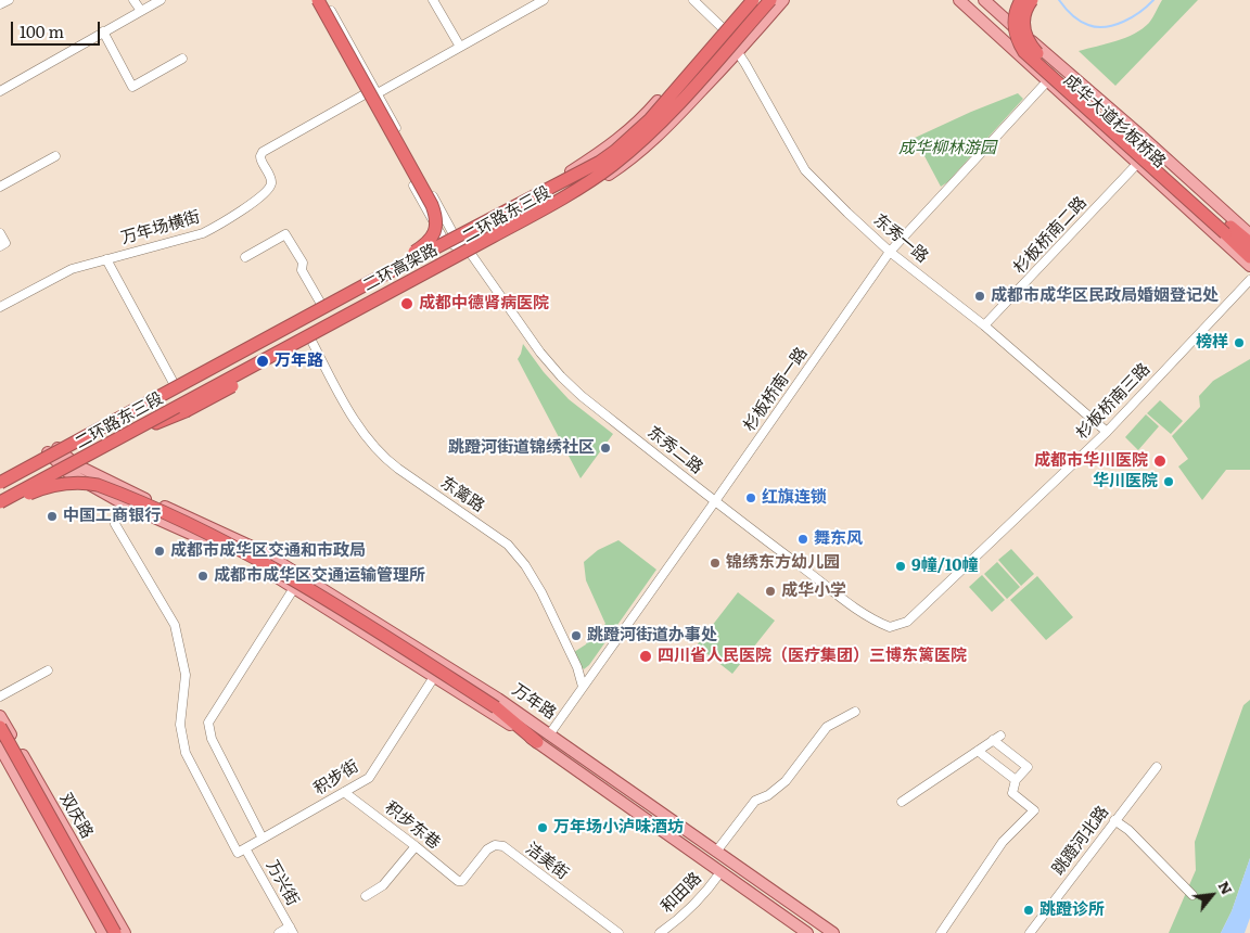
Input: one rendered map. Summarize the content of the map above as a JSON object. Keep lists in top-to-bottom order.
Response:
{
  "streets": {
    "highway": ["二环高架路"],
    "main road": [
      "成华大道杉板桥路",
      "二环路东三段",
      "万年路",
      "双庆路"
    ],
    "street": [
      "万年场横街",
      "杉板桥南二路",
      "东秀一路",
      "杉板桥南一路",
      "杉板桥南三路",
      "东秀二路",
      "东篱路",
      "积步街",
      "积步东巷",
      "跳蹬河北路",
      "洁美街",
      "万兴街",
      "和田路"
    ]
  },
  "crossings": [
    ["成华大道杉板桥路", "杉板桥南二路"],
    ["成华大道杉板桥路", "杉板桥南一路"],
    ["二环路东三段", "东秀一路"],
    ["二环路东三段", "二环高架路"],
    ["二环路东三段", "东秀二路"],
    ["二环路东三段", "东篱路"],
    ["二环路东三段", "万年路"],
    ["杉板桥南二路", "东秀一路"],
    ["东秀一路", "杉板桥南一路"],
    ["东秀一路", "杉板桥南三路"],
    ["二环高架路", "东秀二路"],
    ["杉板桥南一路", "东秀二路"],
    ["杉板桥南一路", "东篱路"],
    ["杉板桥南一路", "万年路"],
    ["杉板桥南三路", "东秀二路"],
    ["万年路", "积步街"],
    ["万年路", "和田路"],
    ["积步街", "积步东巷"],
    ["积步街", "万兴街"],
    ["积步东巷", "洁美街"]
  ],
  "parks": ["成华柳林游园"],
  "places": [
    "成都市成华区民政局婚姻登记处",
    "成都中德肾病医院",
    "榜样",
    "万年路",
    "跳蹬河街道锦绣社区",
    "成都市华川医院",
    "华川医院",
    "红旗连锁",
    "中国工商银行",
    "舞东风",
    "成都市成华区交通和市政局",
    "锦绣东方幼儿园",
    "9幢/10幢",
    "成都市成华区交通运输管理所",
    "成华小学",
    "跳蹬河街道办事处",
    "四川省人民医院（医疗集团）三博东篱医院",
    "万年场小泸味酒坊",
    "跳蹬诊所"
  ],
  "scale_bar": "100 m",
  "north": "top right"
}
